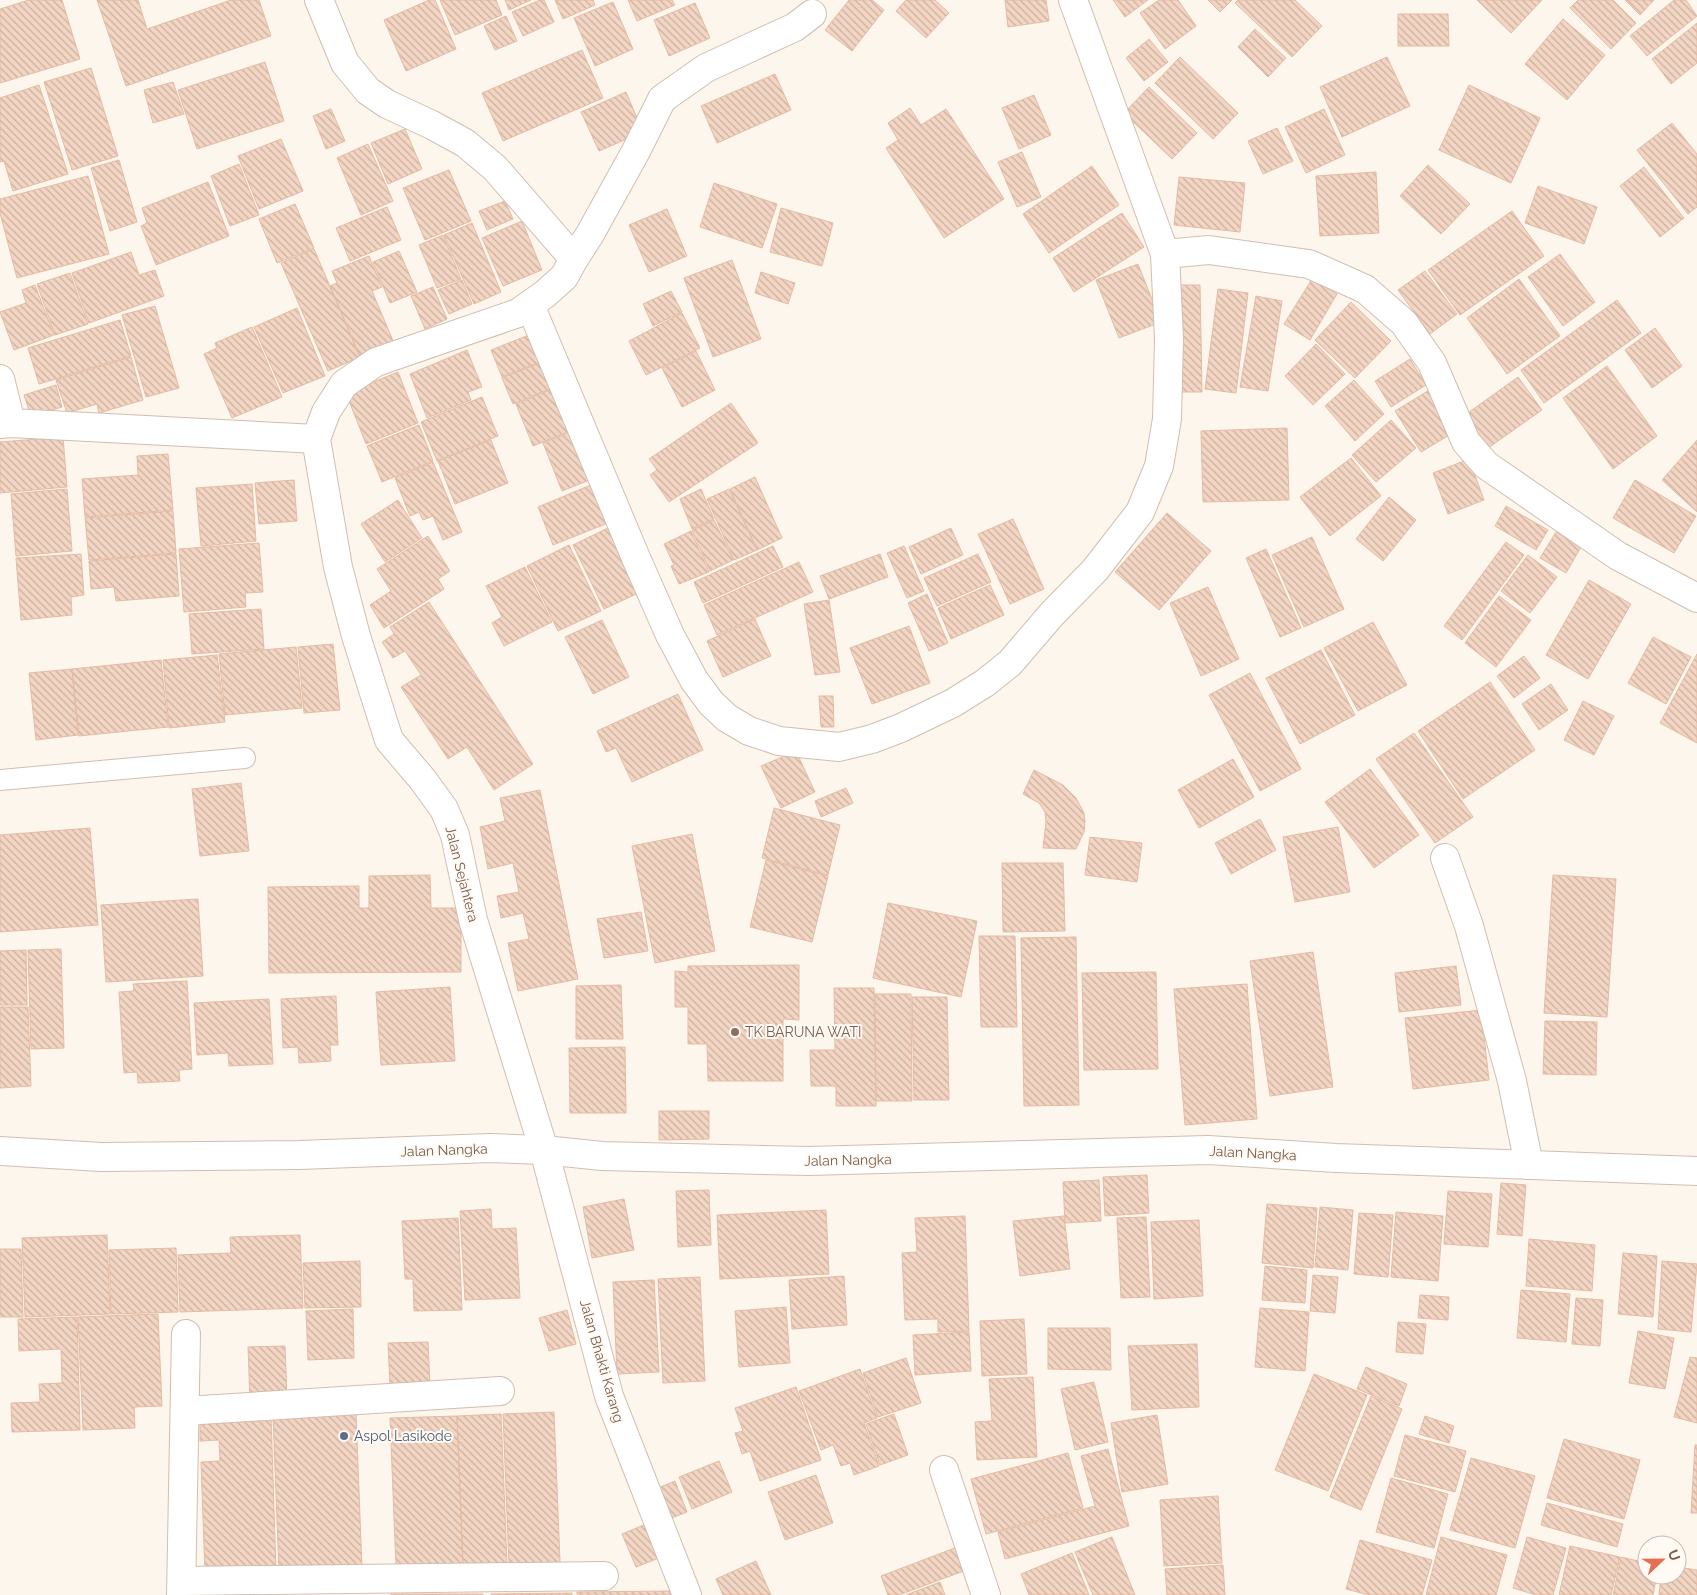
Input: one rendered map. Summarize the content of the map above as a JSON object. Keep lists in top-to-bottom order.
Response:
{
  "streets": {
    "street": ["Jalan Sejahtera", "Jalan Nangka", "Jalan Bhakti Karang"]
  },
  "crossings": [
    ["Jalan Sejahtera", "Jalan Nangka"],
    ["Jalan Sejahtera", "Jalan Bhakti Karang"],
    ["Jalan Nangka", "Jalan Bhakti Karang"]
  ],
  "places": ["TK BARUNA WATI", "Aspol Lasikode"],
  "north": "right"
}
